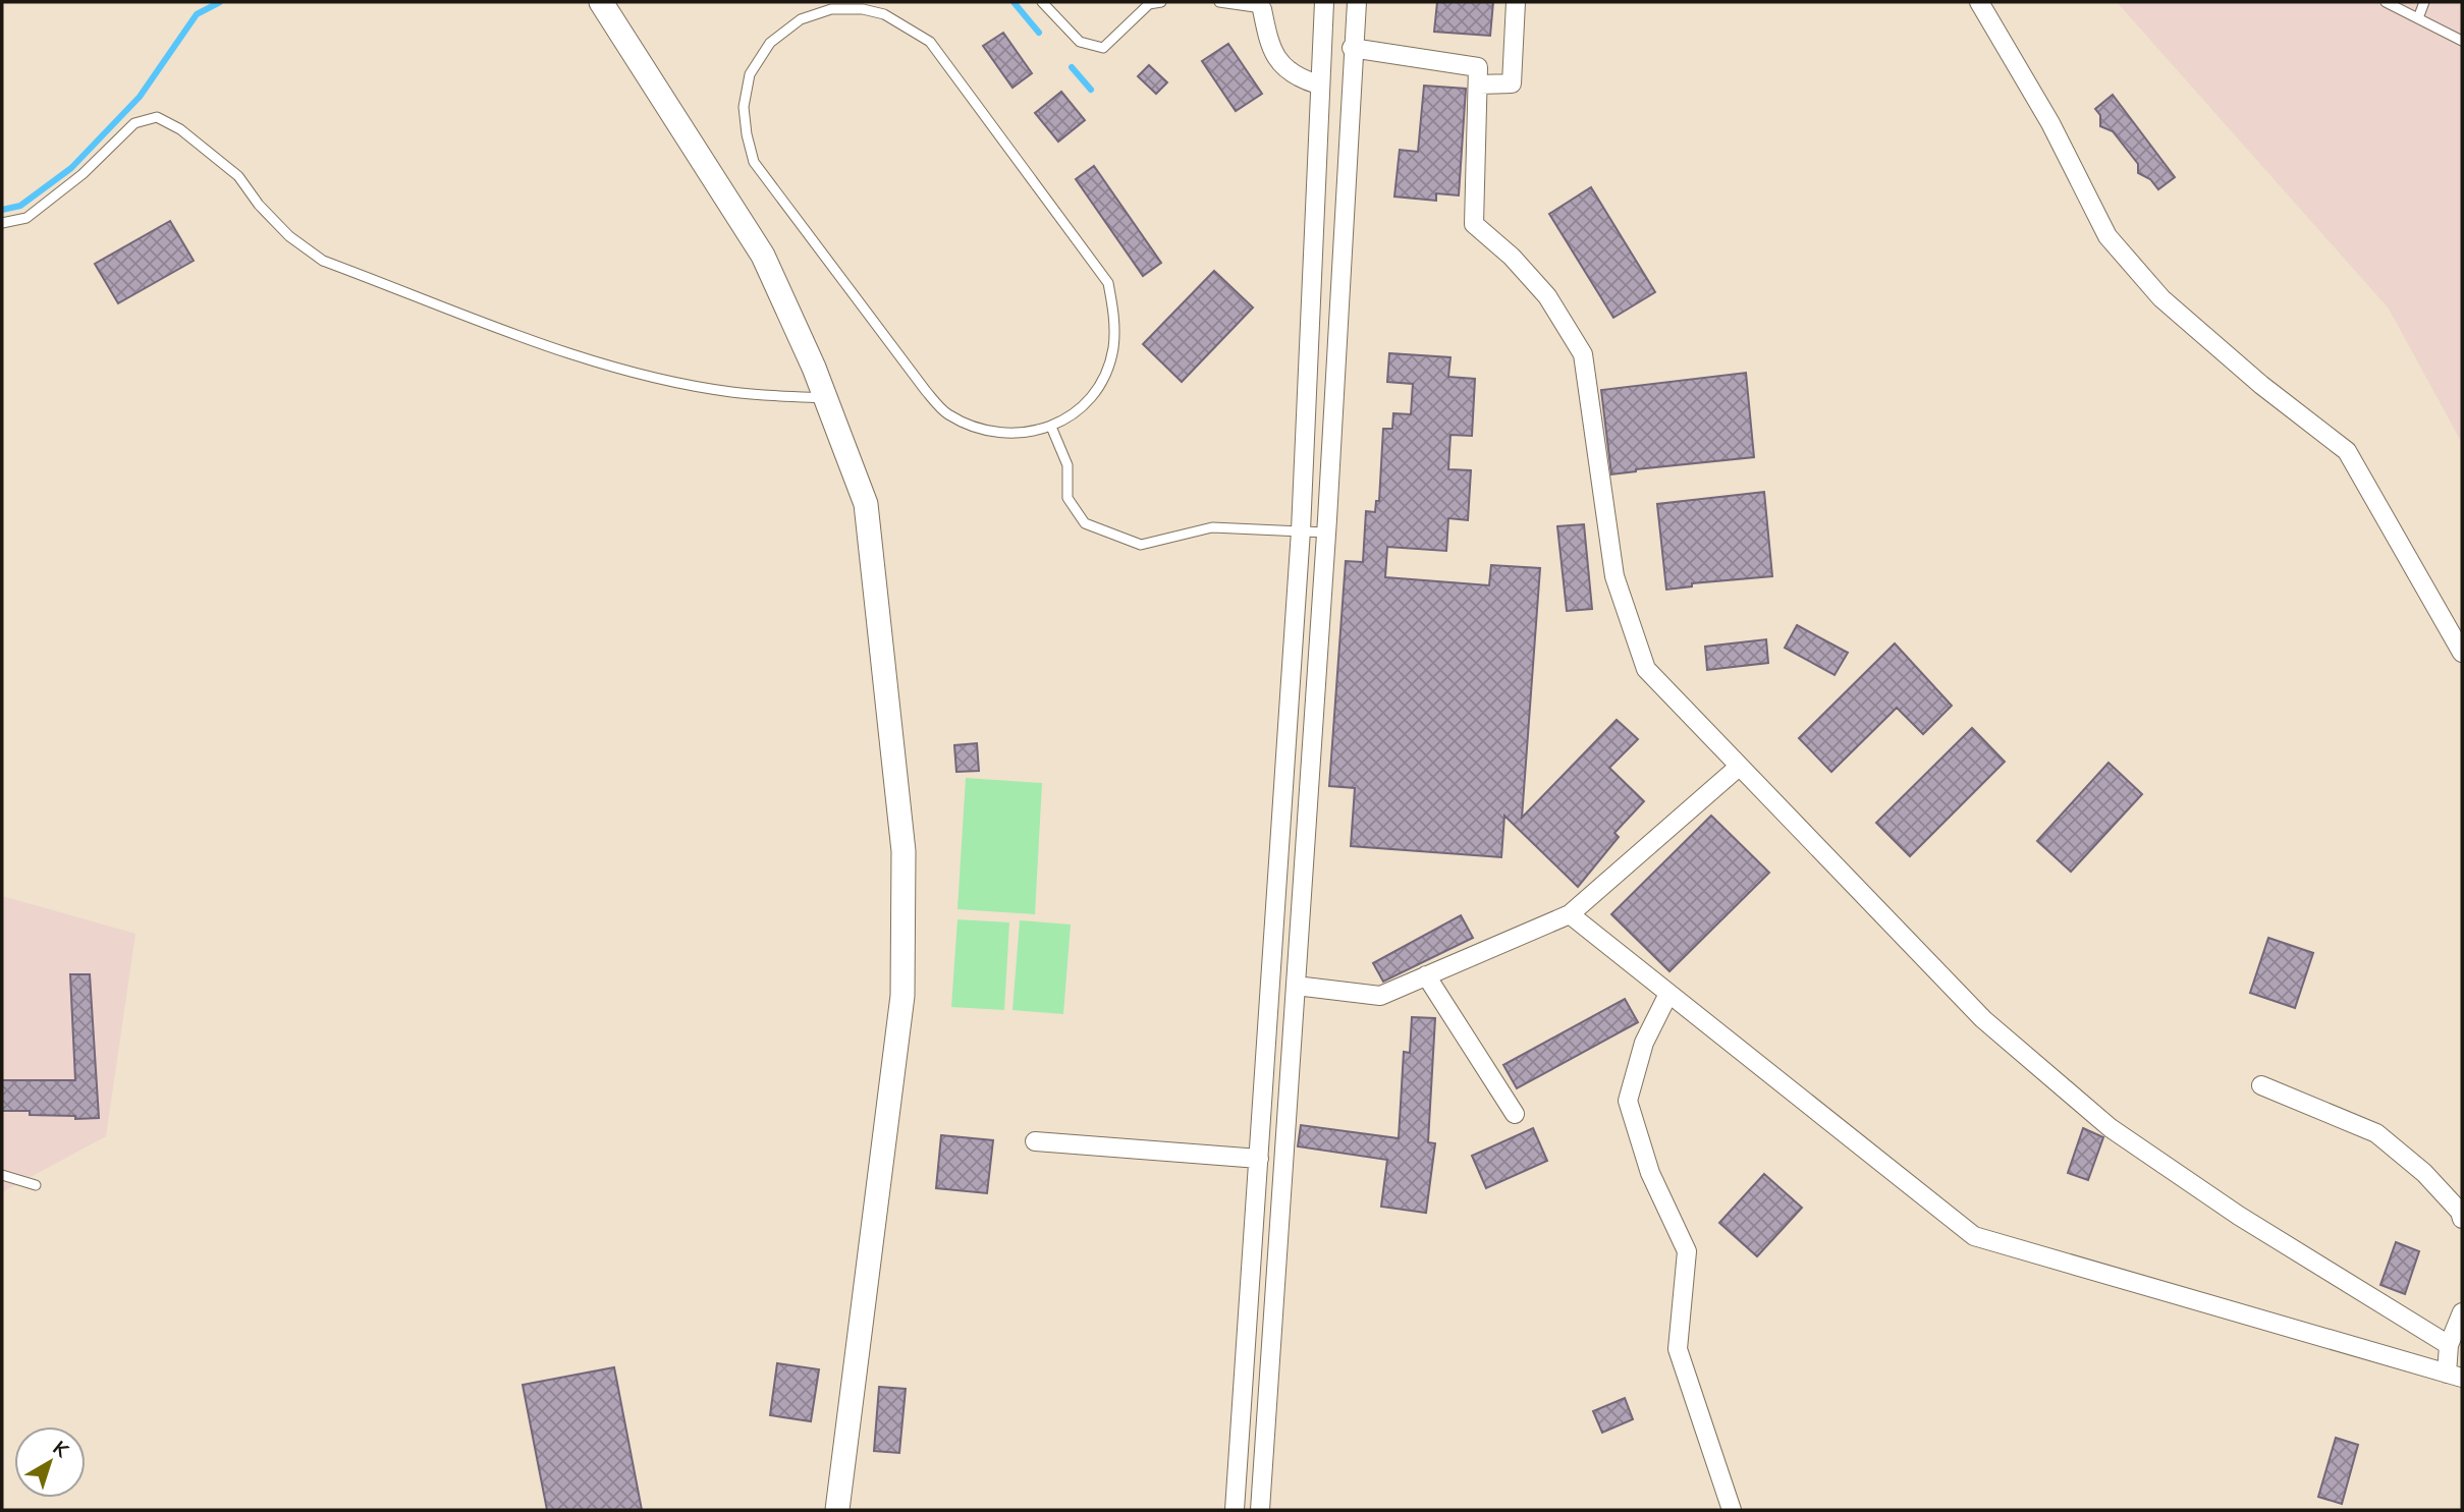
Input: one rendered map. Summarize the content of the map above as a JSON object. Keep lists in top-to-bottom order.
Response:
{
  "north": "top right"
}
